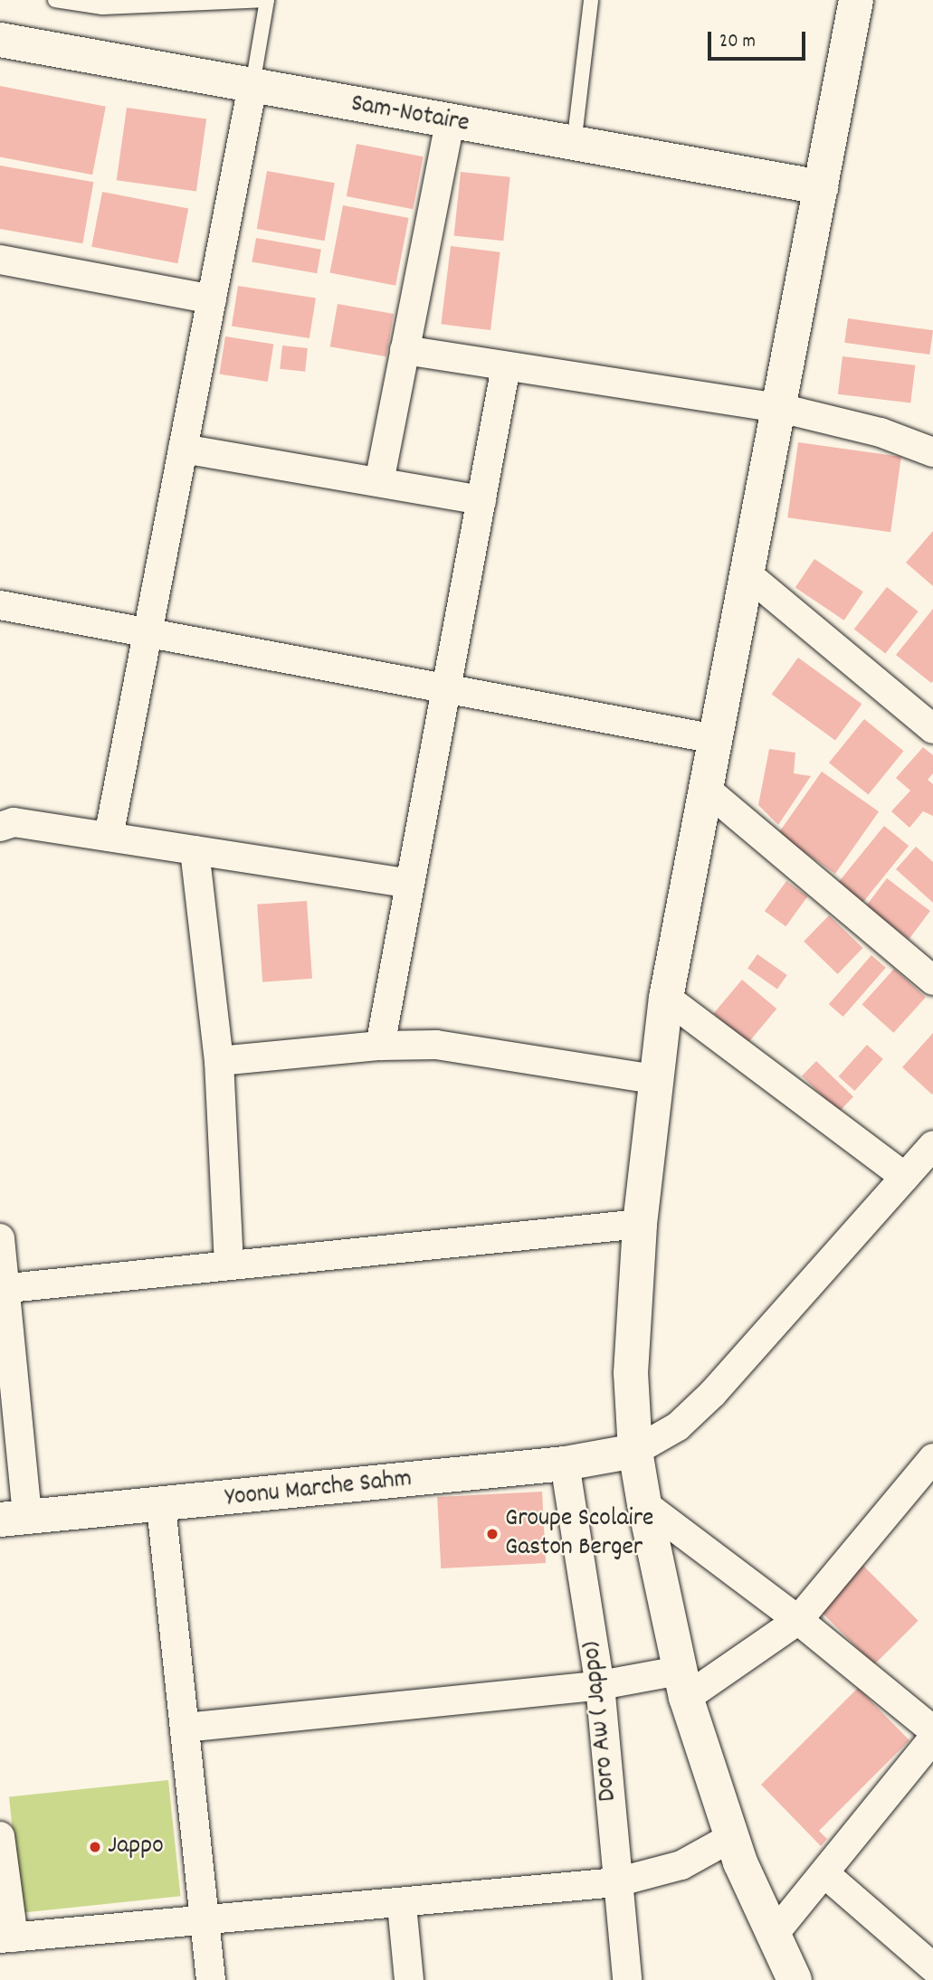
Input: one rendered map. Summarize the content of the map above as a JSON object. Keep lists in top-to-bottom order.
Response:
{
  "streets": {
    "main road": ["Sam-Notaire", "Yoonu Marche Sahm"],
    "street": ["Doro Aw ( Jappo)"]
  },
  "crossings": [
    ["Yoonu Marche Sahm", "Doro Aw ( Jappo)"]
  ],
  "places": ["Groupe Scolaire Gaston Berger", "Jappo"],
  "scale_bar": "20 m"
}
